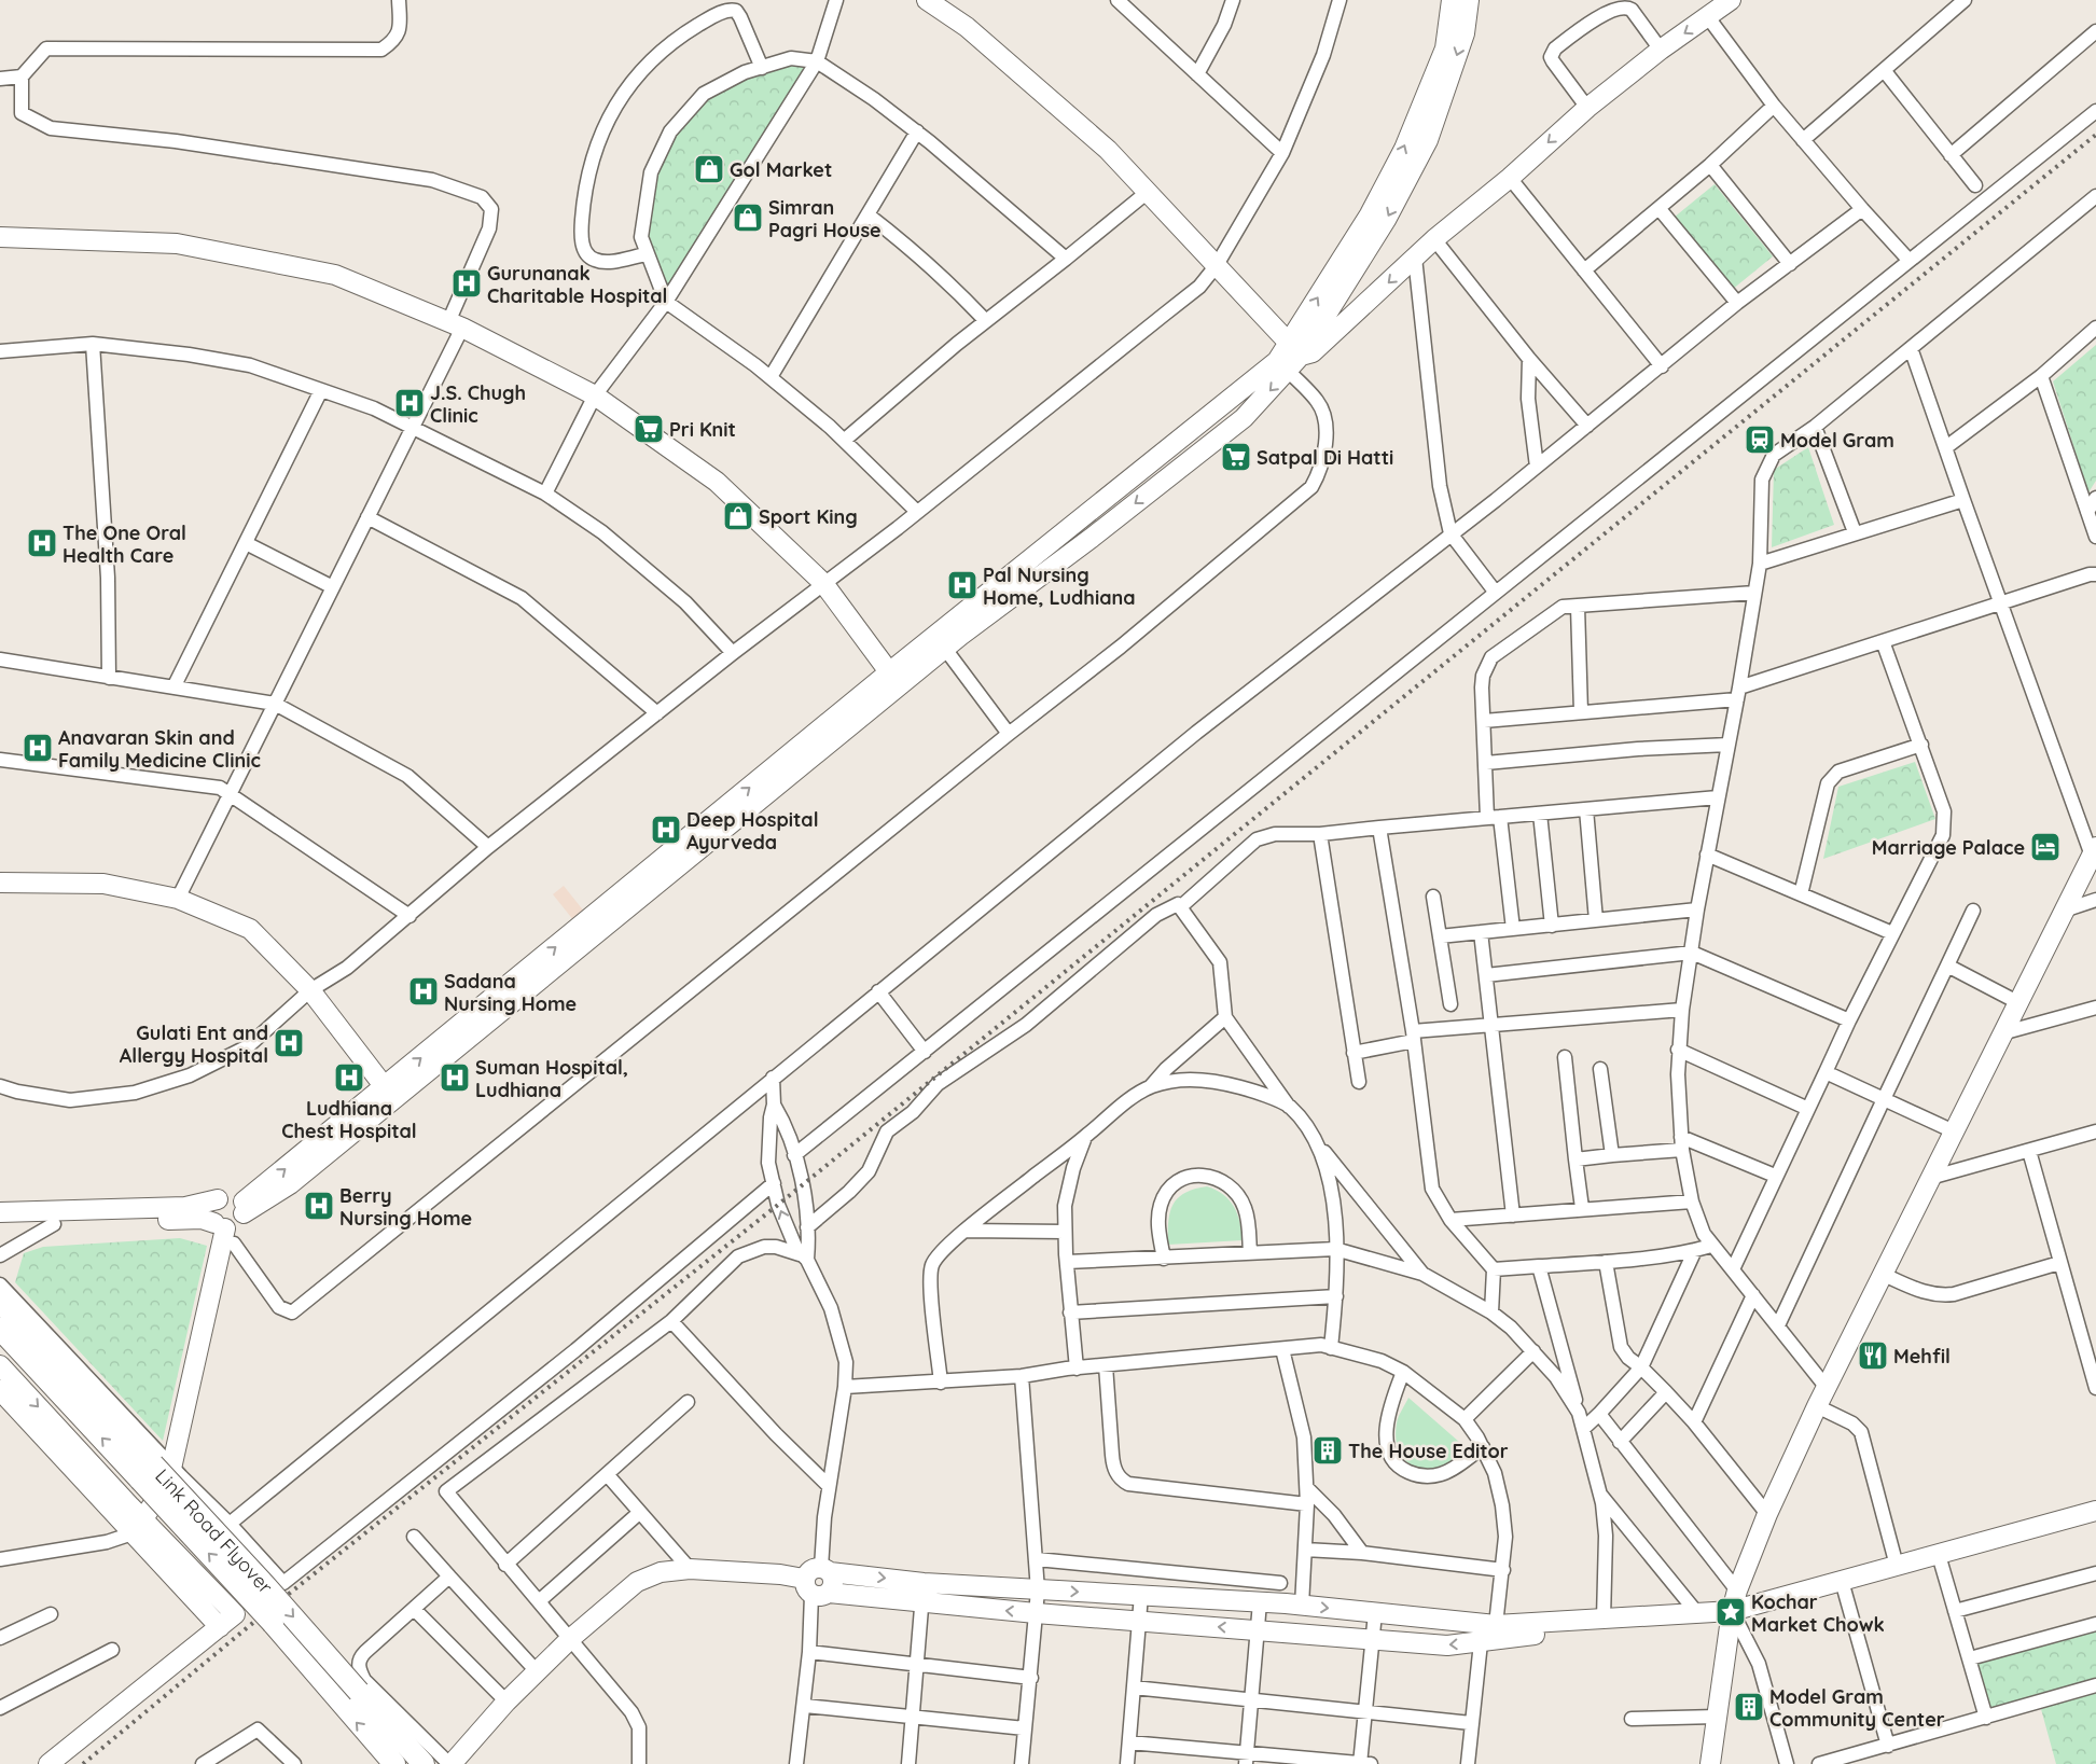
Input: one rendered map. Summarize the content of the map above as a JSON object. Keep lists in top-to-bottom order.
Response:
{
  "streets": {
    "main road": ["Link Road Flyover"]
  },
  "places": {
    "shop": ["Gol Market", "Simran Pagri House", "Sport King"],
    "hospital": [
      "Gurunanak Charitable Hospital",
      "J.S. Chugh Clinic",
      "The One Oral Health Care",
      "Pal Nursing Home, Ludhiana",
      "Anavaran Skin and Family Medicine Clinic",
      "Deep Hospital Ayurveda",
      "Sadana Nursing Home",
      "Gulati Ent and Allergy Hospital",
      "Ludhiana Chest Hospital",
      "Suman Hospital, Ludhiana",
      "Berry Nursing Home"
    ],
    "supermarket": ["Pri Knit", "Satpal Di Hatti"],
    "station": ["Model Gram"],
    "hotel": ["Marriage Palace"],
    "restaurant": ["Mehfil"],
    "building": ["The House Editor", "Model Gram Community Center"],
    "place": ["Kochar Market Chowk"]
  }
}
